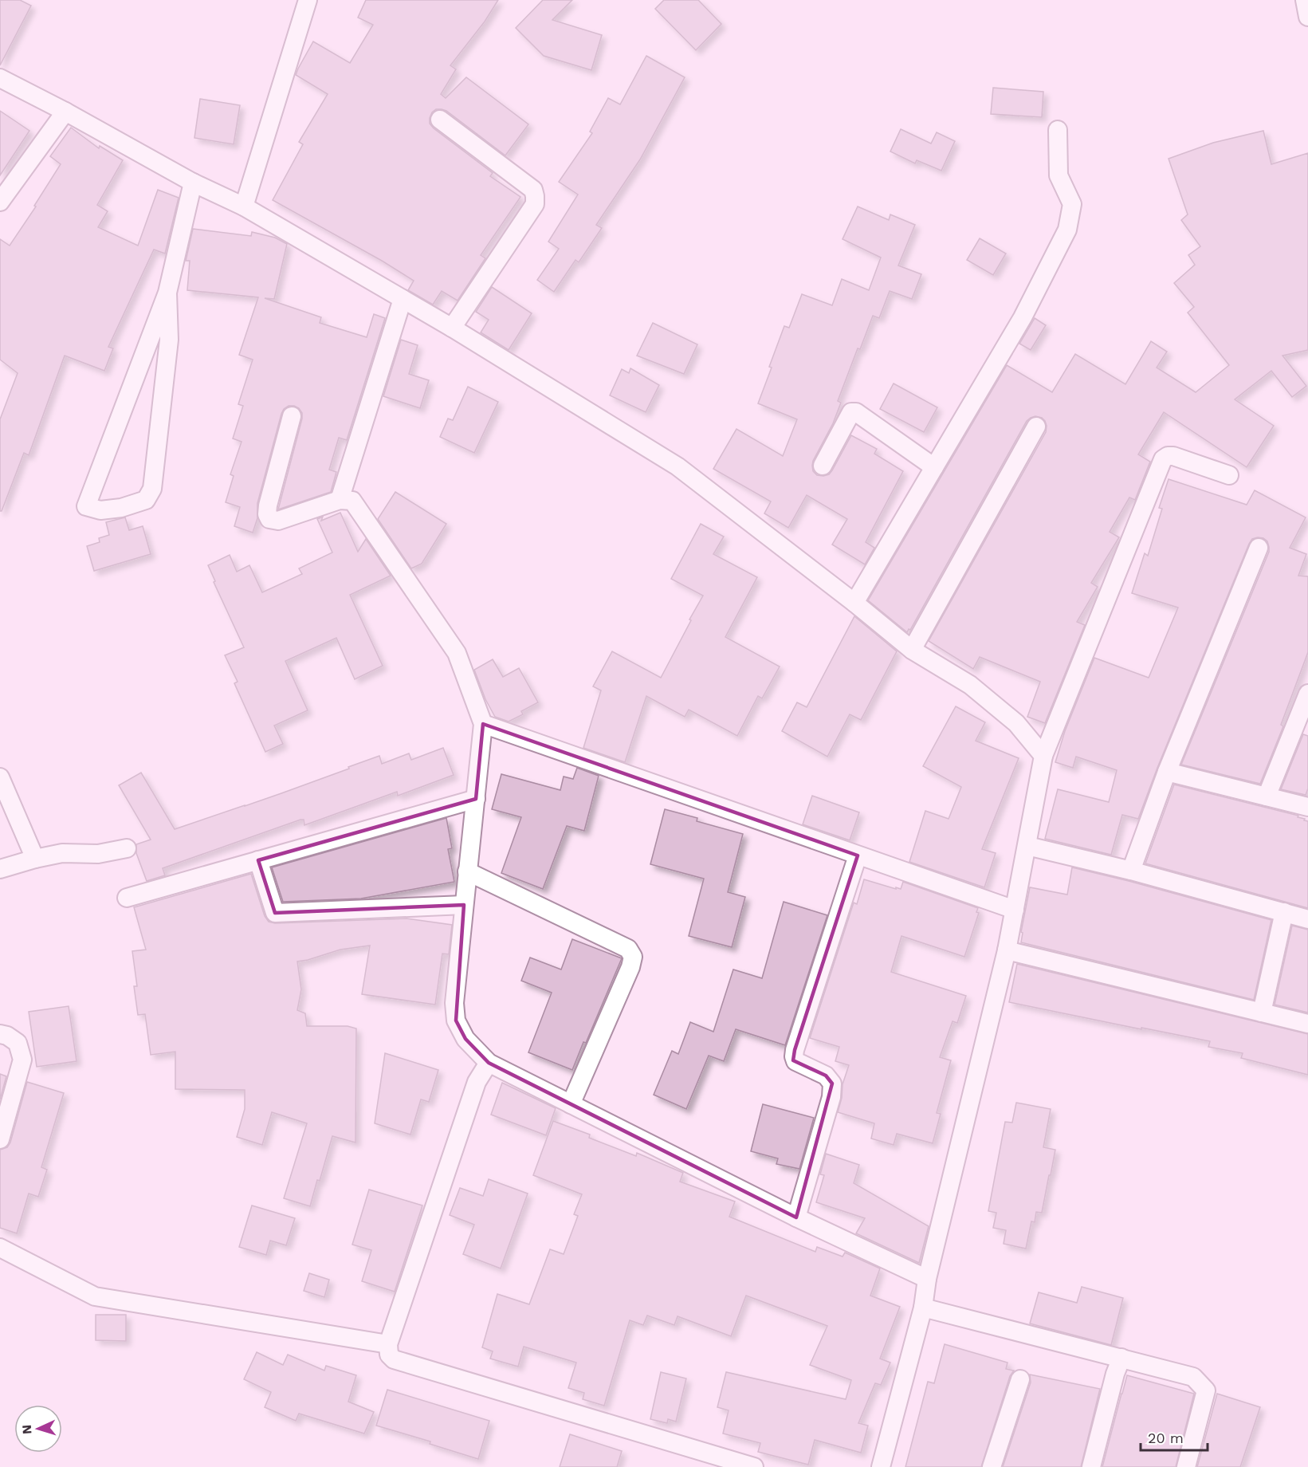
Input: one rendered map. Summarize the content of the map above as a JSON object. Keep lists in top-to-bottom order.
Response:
{
  "scale_bar": "20 m",
  "north": "left"
}
